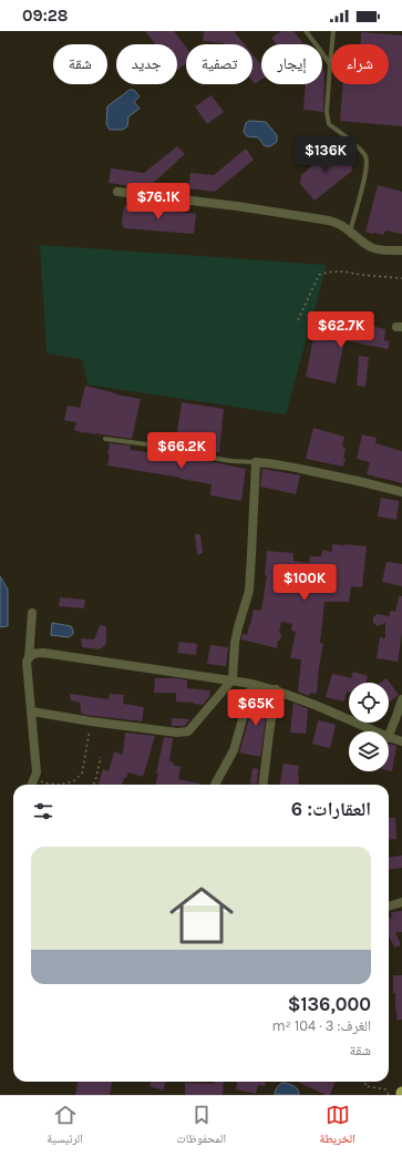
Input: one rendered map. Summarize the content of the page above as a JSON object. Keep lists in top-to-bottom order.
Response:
{
  "page": {
    "status": "09:28",
    "chip": [
      "شراء",
      "إيجار",
      "تصفية",
      "جديد",
      "شقة"
    ],
    "price": [
      "$136K",
      "$76.1K",
      "$62.7K",
      "$66.2K",
      "$100K",
      "$65K"
    ],
    "heading": "العقارات: 6",
    "list": [
      {
        "name": "$136,000",
        "note": "الغرف: 3 · 104 m² · شقة"
      }
    ],
    "tabs": ["الخريطة", "المحفوظات", "الرئيسية"]
  }
}
